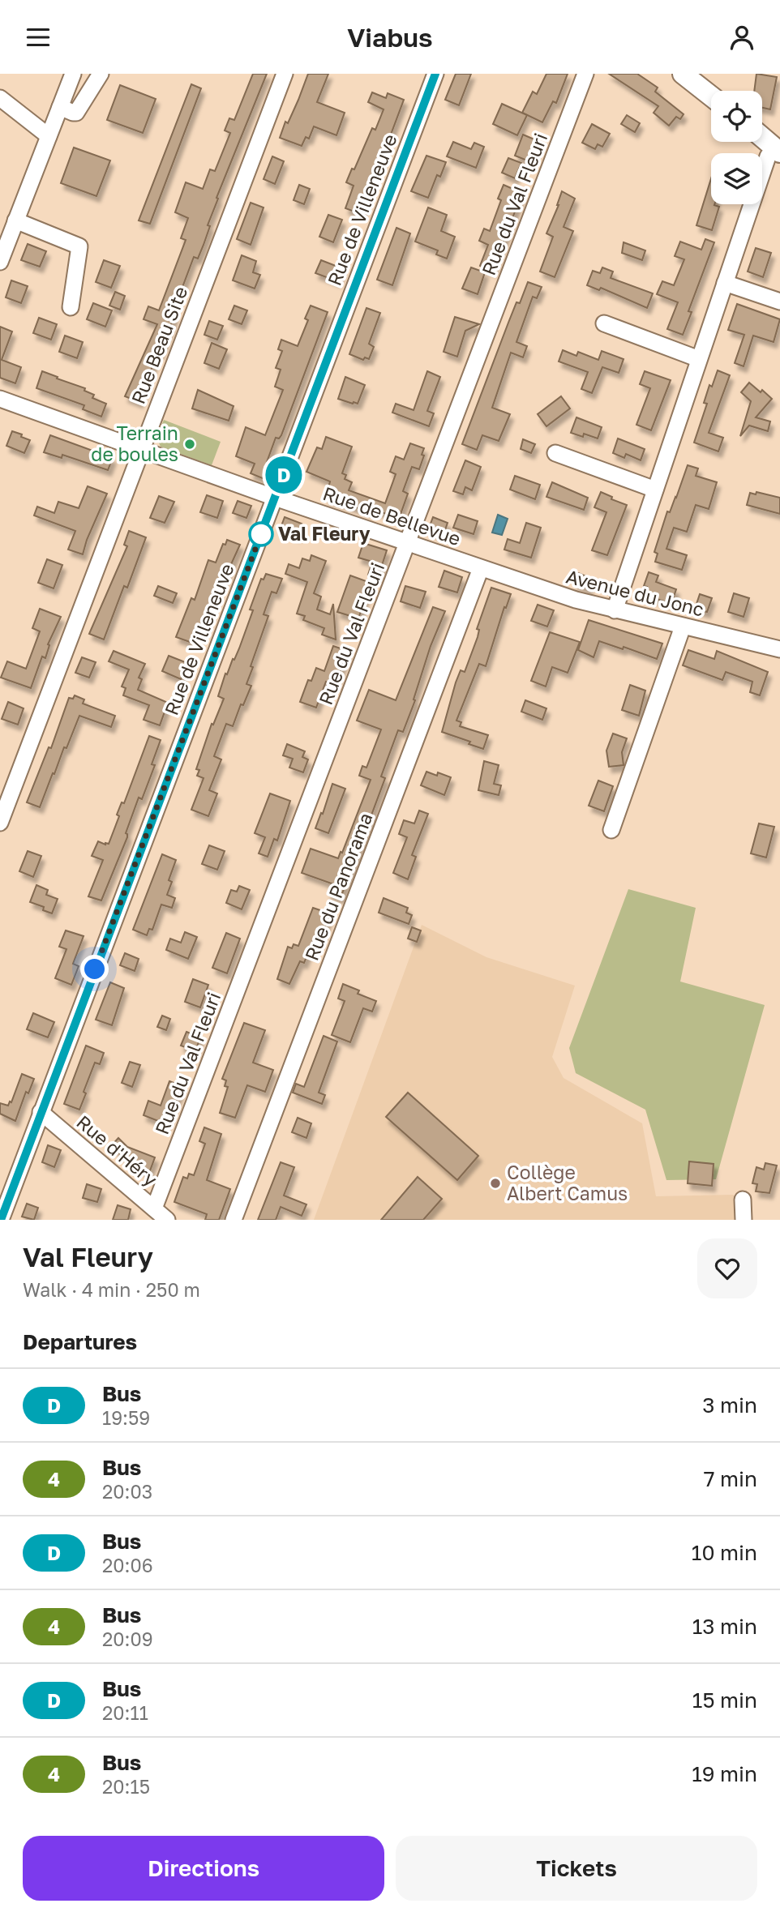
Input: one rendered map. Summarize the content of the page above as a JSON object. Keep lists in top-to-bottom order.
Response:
{
  "streets": {
    "street": [
      "Rue du Val Fleuri",
      "Rue de Villeneuve",
      "Rue Beau Site",
      "Rue de Bellevue",
      "Avenue du Jonc",
      "Rue du Panorama",
      "Rue d'Héry"
    ]
  },
  "crossings": [
    ["Rue du Val Fleuri", "Rue de Bellevue"],
    ["Rue du Val Fleuri", "Rue d'Héry"],
    ["Rue de Villeneuve", "Rue de Bellevue"],
    ["Rue de Villeneuve", "Rue d'Héry"],
    ["Rue Beau Site", "Rue de Bellevue"],
    ["Rue de Bellevue", "Avenue du Jonc"],
    ["Rue de Bellevue", "Rue du Panorama"],
    ["Avenue du Jonc", "Rue du Panorama"]
  ],
  "places": ["Terrain de boules", "Val Fleury", "Collège Albert Camus"],
  "lines": ["bus line D"],
  "page": {
    "header": "Viabus",
    "on_map": "D",
    "heading": [
      ["Val Fleury", "Walk · 4 min · 250 m"],
      "Departures"
    ],
    "list": [
      {
        "mark": "D",
        "name": "Bus",
        "note": "19:59",
        "value": "3 min"
      },
      {
        "mark": "4",
        "name": "Bus",
        "note": "20:03",
        "value": "7 min"
      },
      {
        "mark": "D",
        "name": "Bus",
        "note": "20:06",
        "value": "10 min"
      },
      {
        "mark": "4",
        "name": "Bus",
        "note": "20:09",
        "value": "13 min"
      },
      {
        "mark": "D",
        "name": "Bus",
        "note": "20:11",
        "value": "15 min"
      },
      {
        "mark": "4",
        "name": "Bus",
        "note": "20:15",
        "value": "19 min"
      }
    ],
    "buttons": ["Directions", "Tickets"]
  }
}
